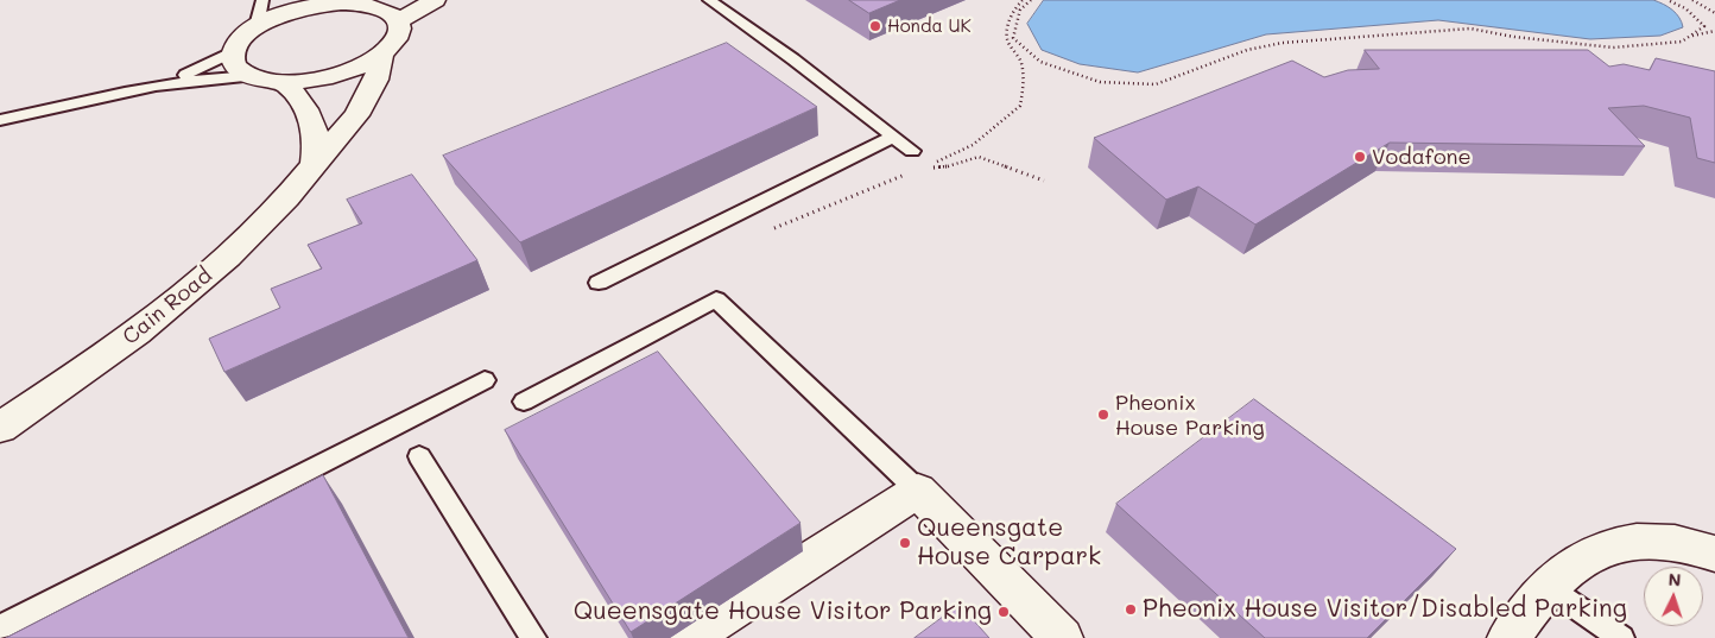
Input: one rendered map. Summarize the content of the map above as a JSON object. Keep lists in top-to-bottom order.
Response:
{
  "streets": {
    "street": ["Cain Road"]
  },
  "places": [
    "Honda UK",
    "Vodafone",
    "Pheonix House Parking",
    "Queensgate House Carpark",
    "Pheonix House Visitor/Disabled Parking",
    "Queensgate House Visitor Parking"
  ],
  "north": "top"
}
